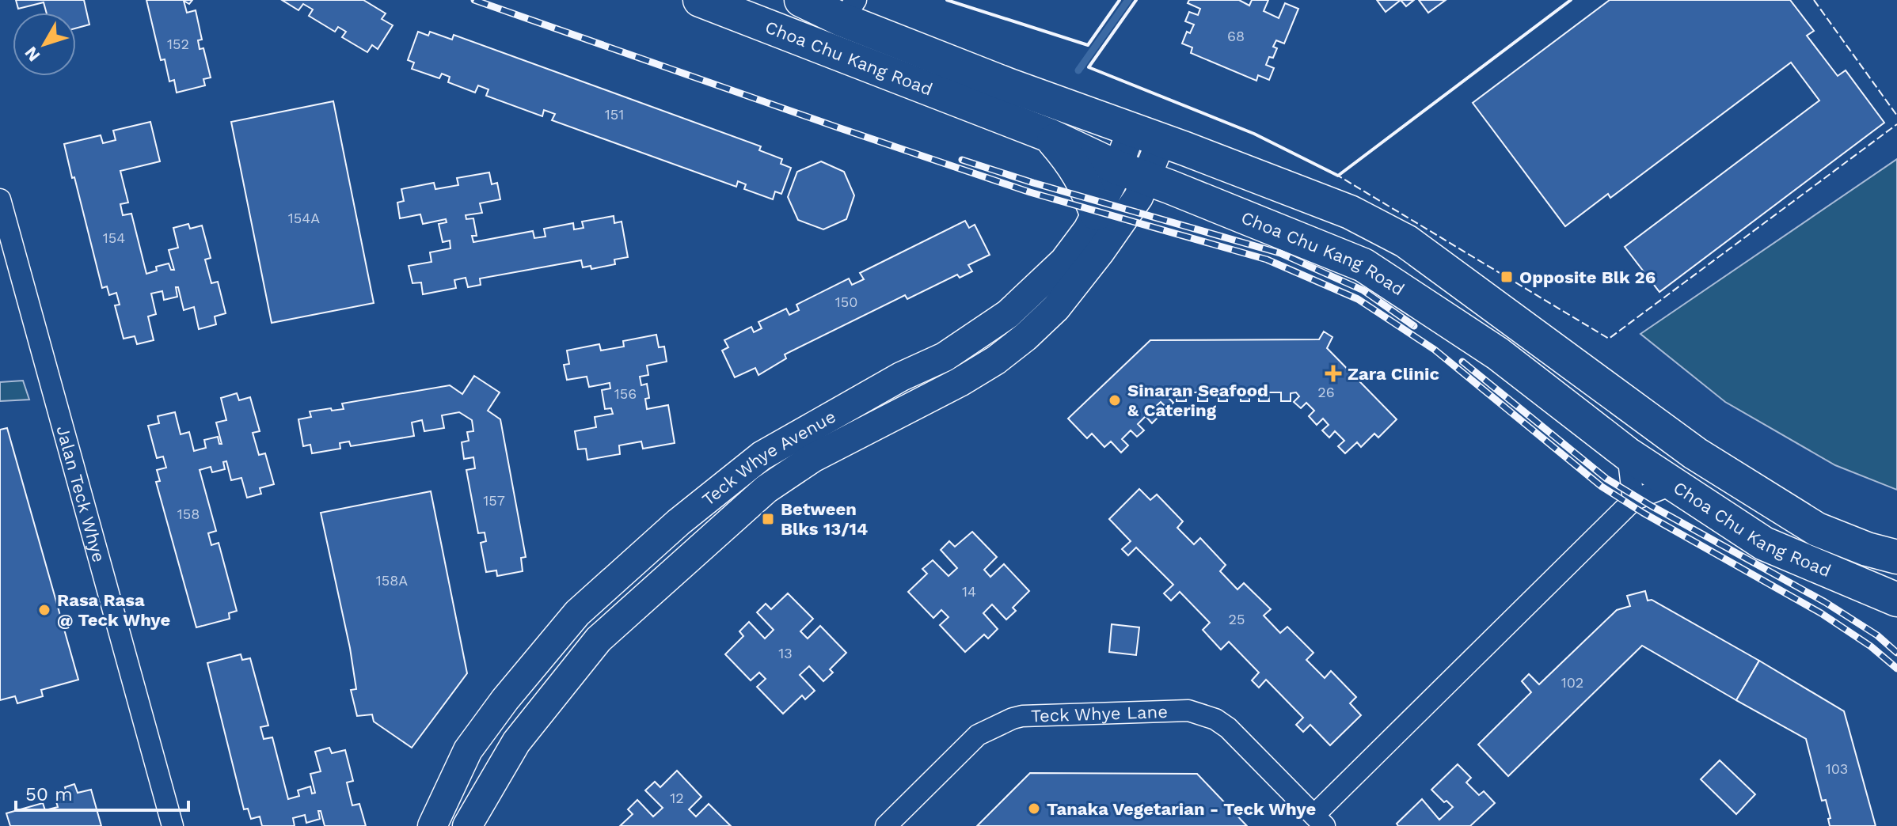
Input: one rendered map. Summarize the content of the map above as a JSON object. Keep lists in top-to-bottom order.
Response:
{
  "streets": {
    "main road": ["Choa Chu Kang Road", "Teck Whye Avenue"],
    "street": ["Jalan Teck Whye", "Teck Whye Lane"]
  },
  "crossings": [
    ["Choa Chu Kang Road", "Teck Whye Avenue"],
    ["Choa Chu Kang Road", "Teck Whye Lane"]
  ],
  "places": {
    "transit": ["Opposite Blk 26", "Between Blks 13/14"],
    "health": ["Zara Clinic"],
    "other": ["Sinaran Seafood & Catering", "Rasa Rasa @ Teck Whye", "Tanaka Vegetarian - Teck Whye"]
  },
  "house_numbers": [
    "68",
    "152",
    "151",
    "154A",
    "154",
    "150",
    "26",
    "156",
    "157",
    "158",
    "158A",
    "14",
    "25",
    "13",
    "102",
    "103",
    "12"
  ],
  "scale_bar": "50 m",
  "north": "bottom left"
}
